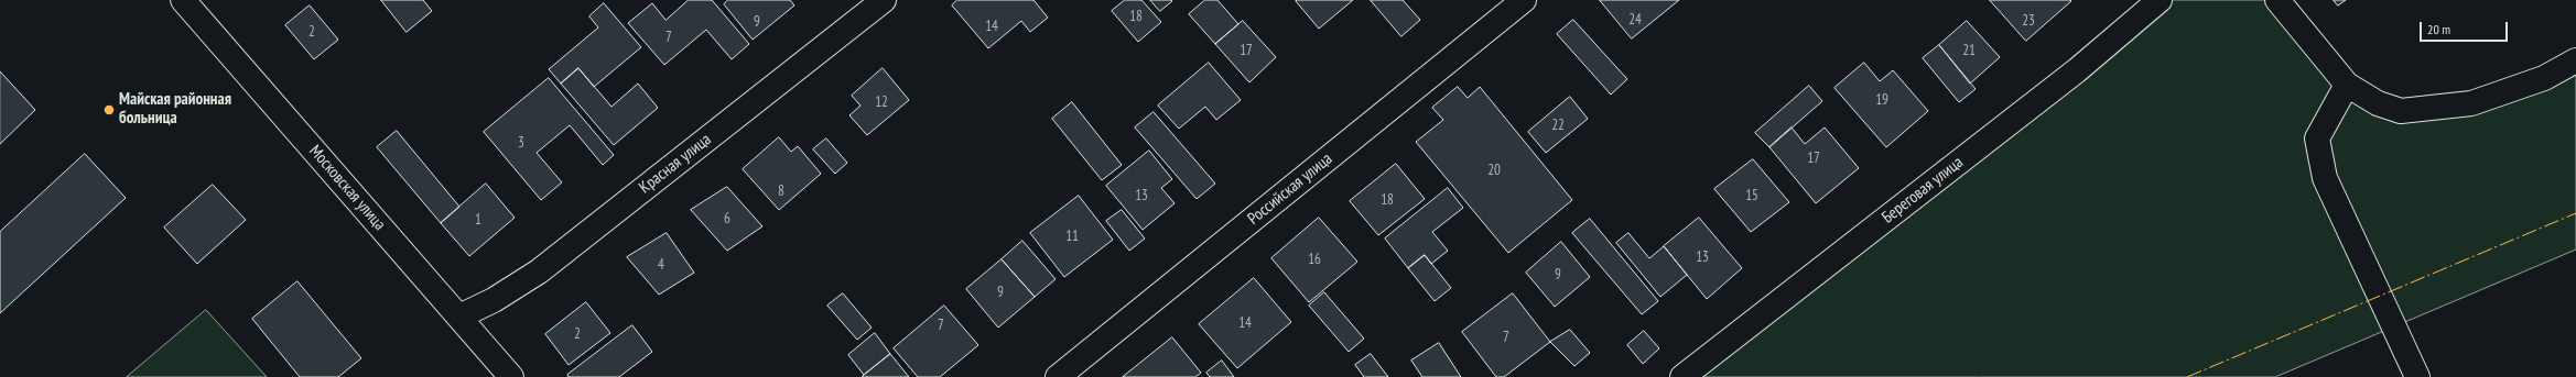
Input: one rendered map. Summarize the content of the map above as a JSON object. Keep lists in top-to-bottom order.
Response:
{
  "streets": {
    "street": [
      "Красная улица",
      "Московская улица",
      "Российская улица",
      "Береговая улица"
    ]
  },
  "crossings": [
    ["Красная улица", "Московская улица"]
  ],
  "places": ["Майская районная больница"],
  "house_numbers": [
    "18",
    "24",
    "23",
    "9",
    "14",
    "2",
    "7",
    "17",
    "21",
    "19",
    "12",
    "22",
    "3",
    "17",
    "20",
    "8",
    "13",
    "15",
    "18",
    "6",
    "1",
    "11",
    "13",
    "16",
    "4",
    "9",
    "9",
    "14",
    "7",
    "2",
    "7"
  ],
  "scale_bar": "20 m"
}
